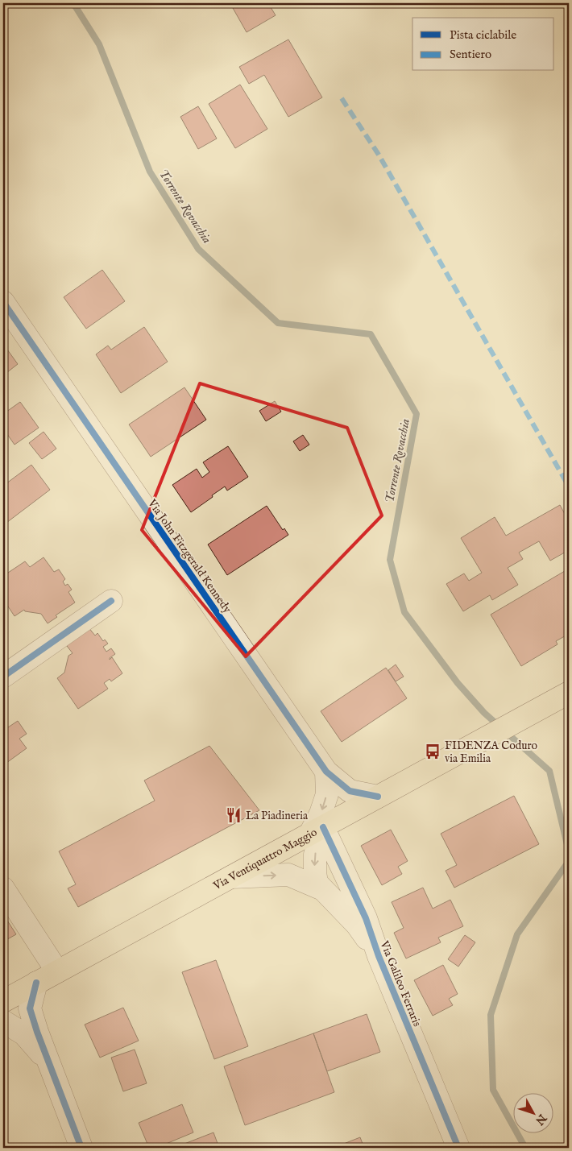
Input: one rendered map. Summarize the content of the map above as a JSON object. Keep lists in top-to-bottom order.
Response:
{
  "streets": {
    "main road": ["Via Ventiquattro Maggio"],
    "street": ["Via John Fitzgerald Kennedy", "Via Galileo Ferraris"]
  },
  "crossings": [
    ["Via John Fitzgerald Kennedy", "Via Ventiquattro Maggio"],
    ["Via Ventiquattro Maggio", "Via Galileo Ferraris"]
  ],
  "water": ["Torrente Rovacchia"],
  "places": {
    "bus stop": ["FIDENZA Coduro via Emilia"],
    "restaurant": ["La Piadineria"]
  },
  "legend": ["Pista ciclabile", "Sentiero"],
  "north": "bottom right"
}
